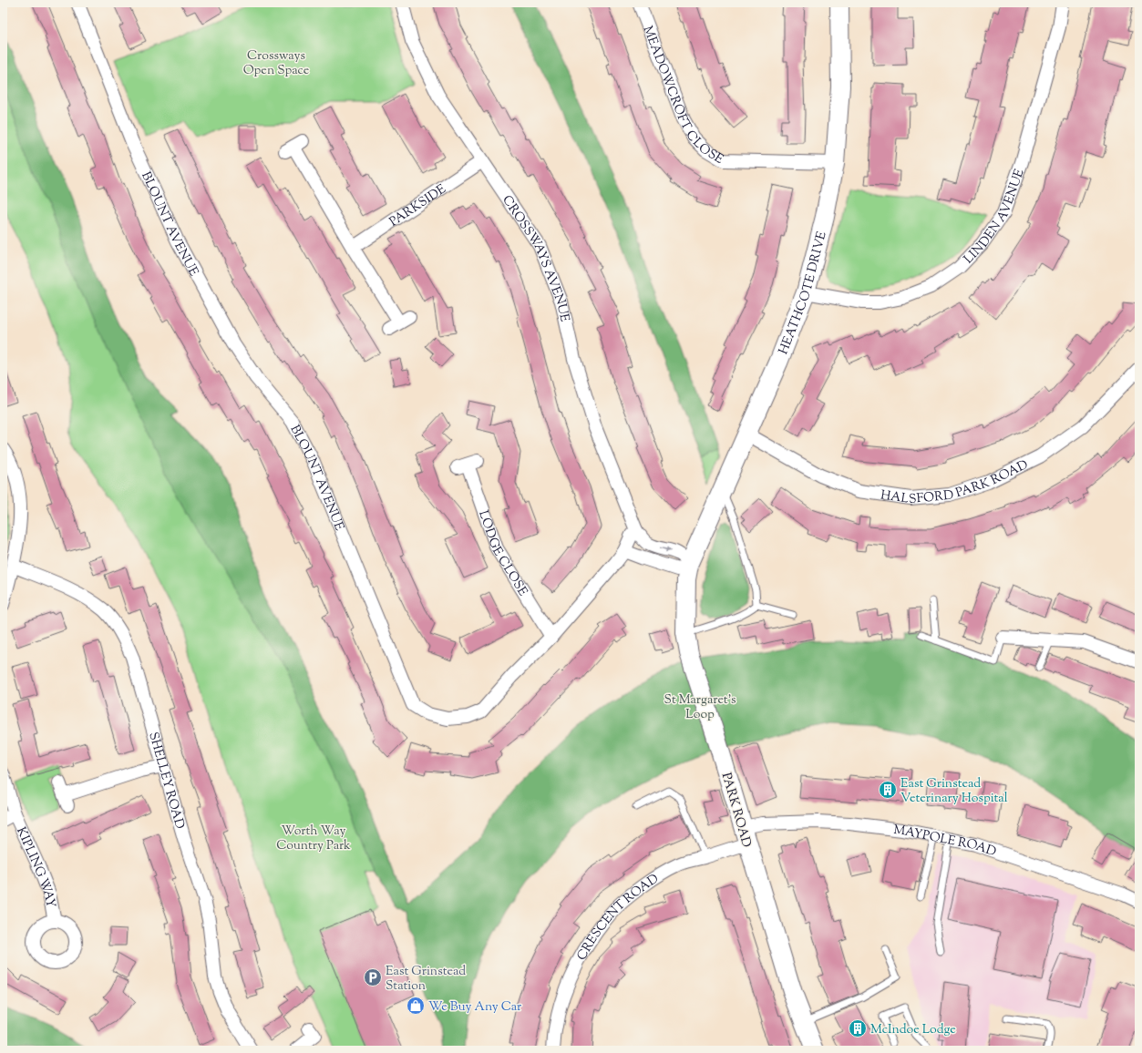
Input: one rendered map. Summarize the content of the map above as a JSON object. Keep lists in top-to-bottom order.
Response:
{
  "streets": {
    "street": [
      "MEADOWCROFT CLOSE",
      "PARKSIDE",
      "LINDEN AVENUE",
      "BLOUNT AVENUE",
      "CROSSWAYS AVENUE",
      "HEATHCOTE DRIVE",
      "HALSFORD PARK ROAD",
      "LODGE CLOSE",
      "SHELLEY ROAD",
      "PARK ROAD",
      "MAYPOLE ROAD",
      "KIPLING WAY",
      "CRESCENT ROAD"
    ]
  },
  "crossings": [
    ["MEADOWCROFT CLOSE", "HEATHCOTE DRIVE"],
    ["PARKSIDE", "CROSSWAYS AVENUE"],
    ["LINDEN AVENUE", "HEATHCOTE DRIVE"],
    ["BLOUNT AVENUE", "CROSSWAYS AVENUE"],
    ["BLOUNT AVENUE", "LODGE CLOSE"],
    ["HEATHCOTE DRIVE", "HALSFORD PARK ROAD"],
    ["HEATHCOTE DRIVE", "PARK ROAD"],
    ["PARK ROAD", "MAYPOLE ROAD"],
    ["PARK ROAD", "CRESCENT ROAD"],
    ["MAYPOLE ROAD", "CRESCENT ROAD"]
  ],
  "parks": ["Crossways Open Space", "St Margaret's Loop", "Worth Way Country Park"],
  "places": {
    "building": ["East Grinstead Veterinary Hospital", "McIndoe Lodge"],
    "parking": ["East Grinstead Station"],
    "shop": ["We Buy Any Car"]
  }
}
